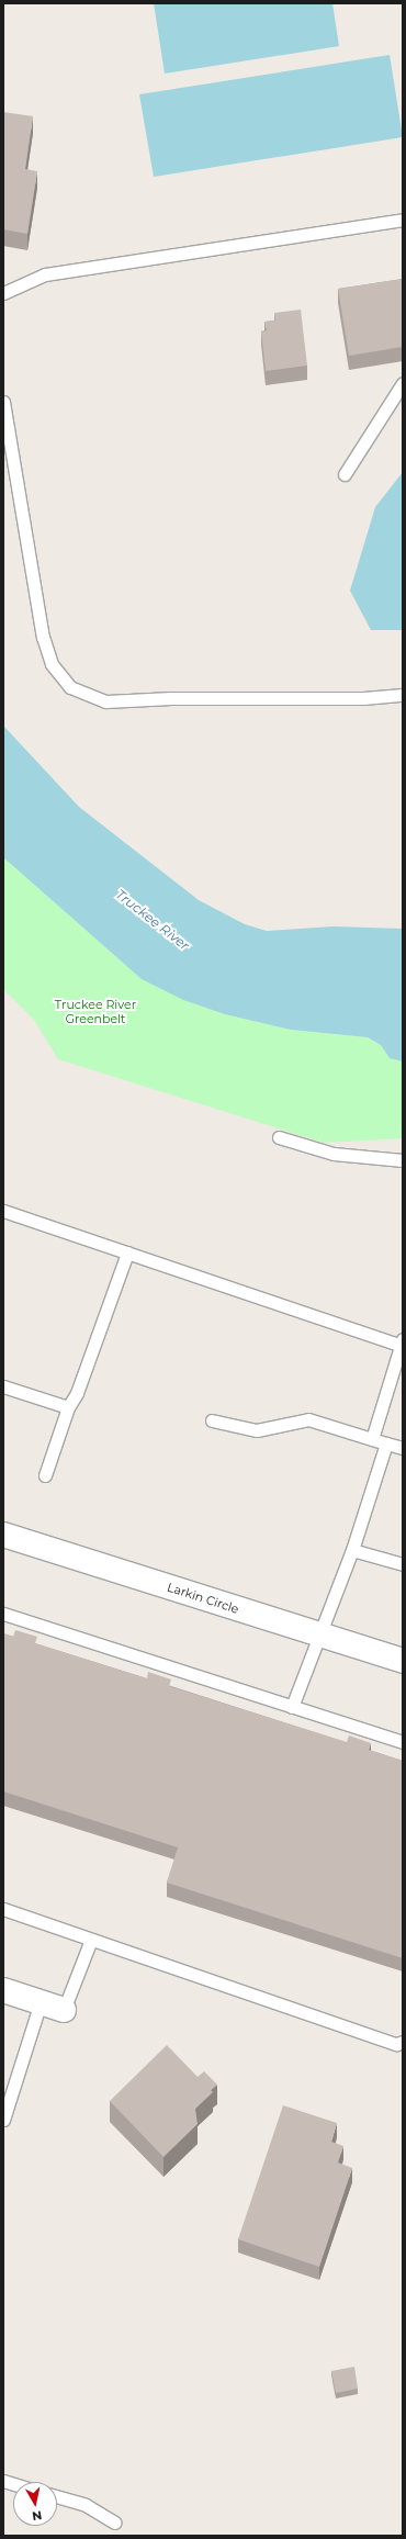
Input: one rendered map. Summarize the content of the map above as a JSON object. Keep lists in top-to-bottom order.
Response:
{
  "streets": {
    "street": ["Larkin Circle"]
  },
  "water": ["Truckee River"],
  "parks": ["Truckee River Greenbelt"],
  "north": "bottom"
}
